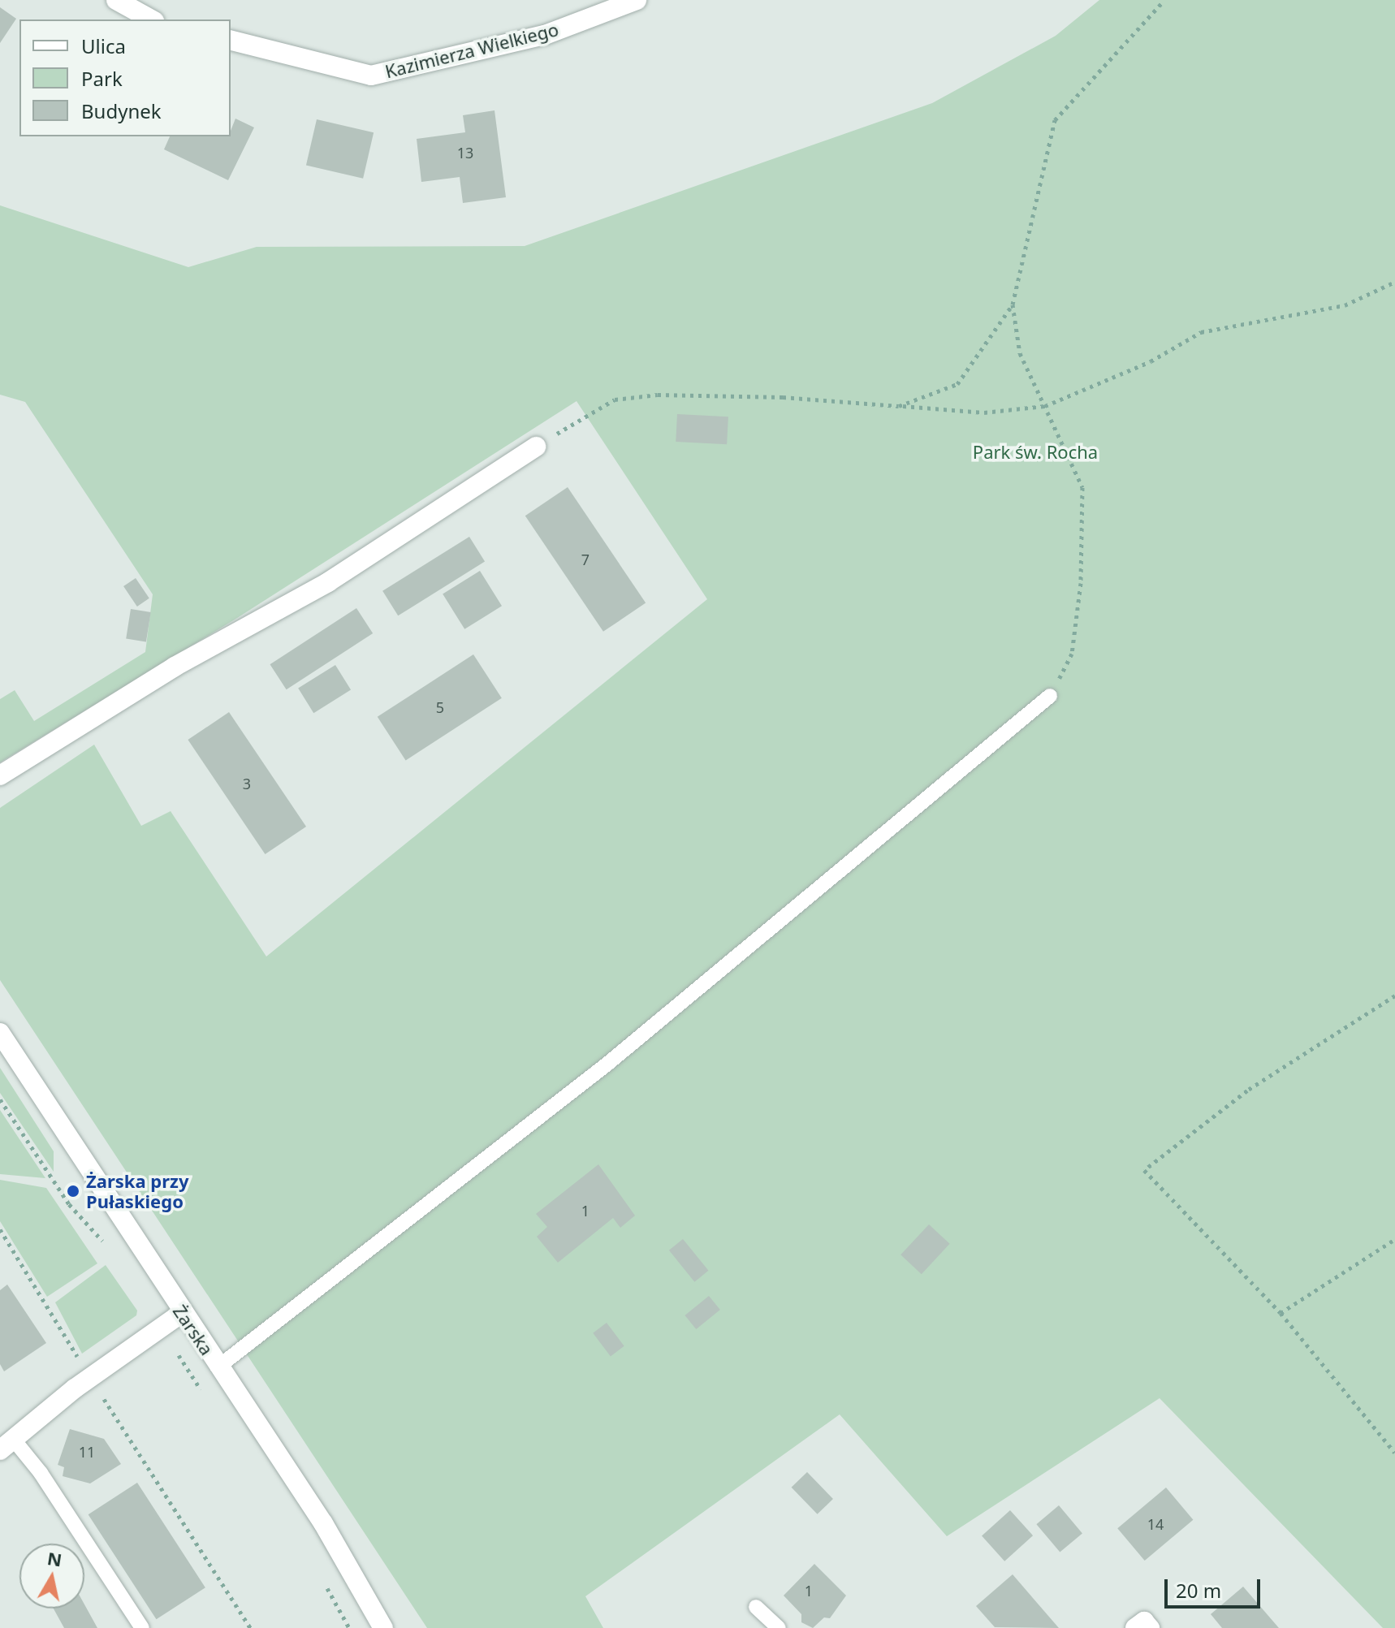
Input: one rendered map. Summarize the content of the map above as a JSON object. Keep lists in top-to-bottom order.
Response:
{
  "streets": {
    "street": ["Kazimierza Wielkiego", "Żarska"]
  },
  "parks": ["Park św. Rocha"],
  "places": ["Żarska przy Pułaskiego"],
  "house_numbers": [
    "13",
    "7",
    "5",
    "3",
    "1",
    "11",
    "14",
    "1"
  ],
  "legend": ["Ulica", "Park", "Budynek"],
  "scale_bar": "20 m",
  "north": "top"
}
